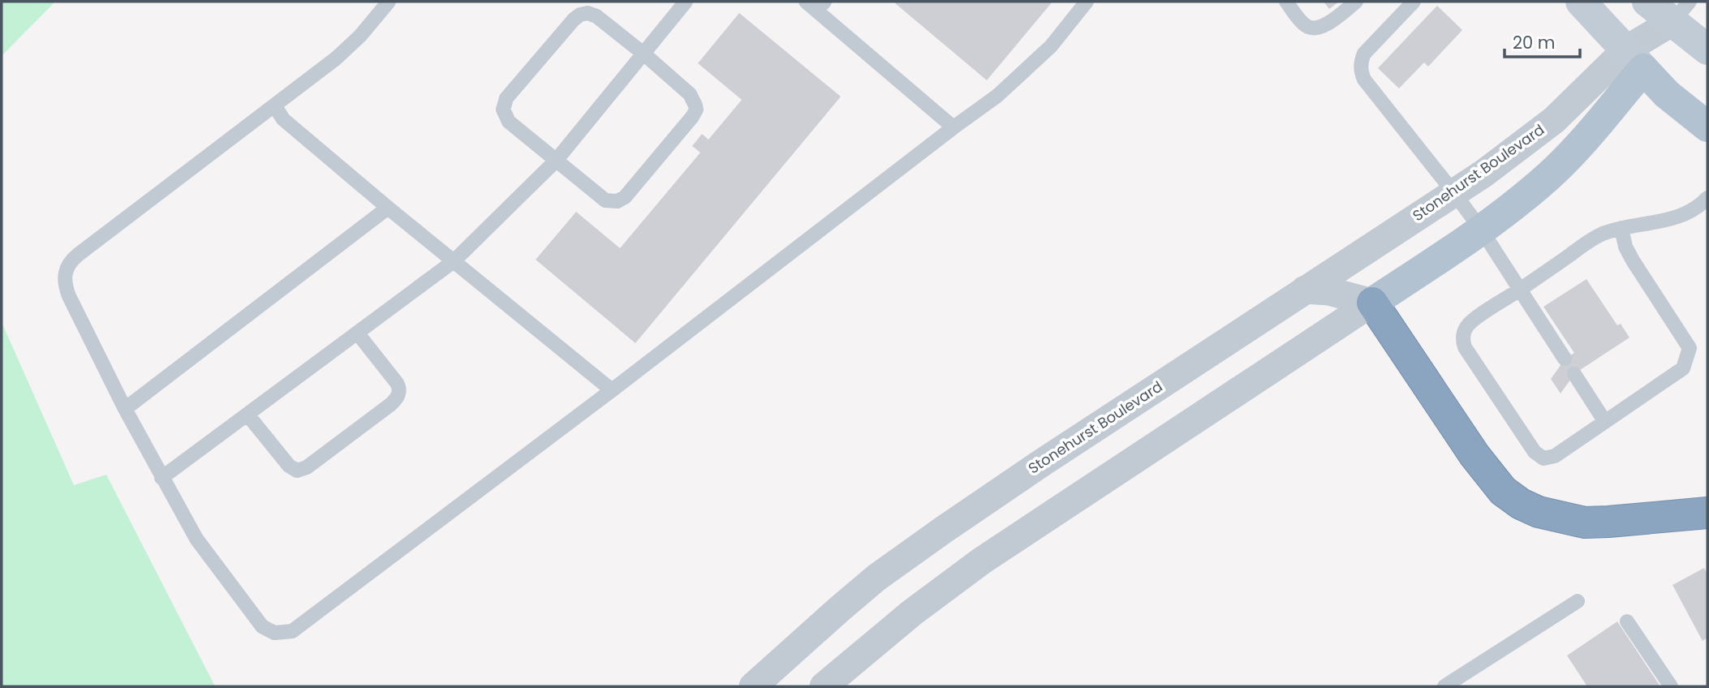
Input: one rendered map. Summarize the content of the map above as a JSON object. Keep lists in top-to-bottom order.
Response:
{
  "streets": {
    "main road": ["Stonehurst Boulevard"]
  },
  "scale_bar": "20 m"
}
